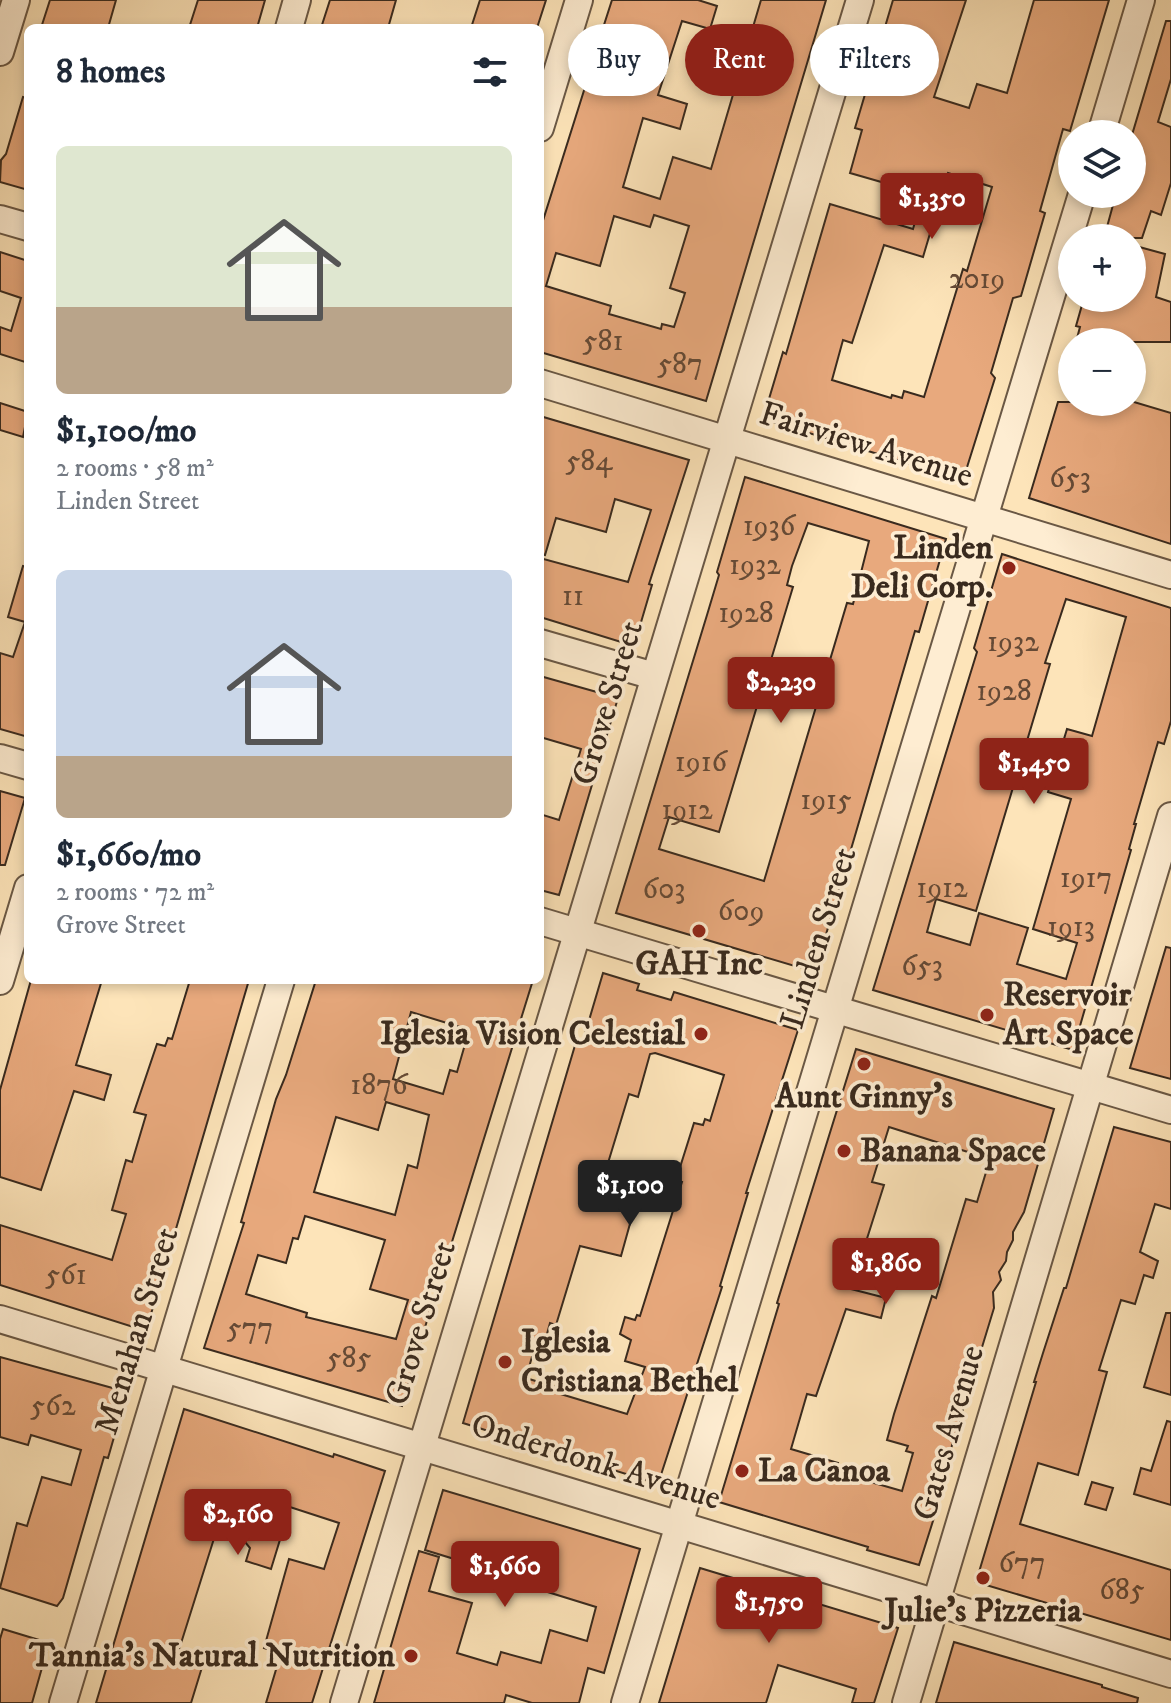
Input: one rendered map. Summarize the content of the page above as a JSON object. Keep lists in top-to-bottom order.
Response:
{
  "streets": {
    "street": [
      "Fairview Avenue",
      "Grove Street",
      "Linden Street",
      "Menahan Street",
      "Gates Avenue",
      "Onderdonk Avenue"
    ]
  },
  "crossings": [
    ["Fairview Avenue", "Grove Street"],
    ["Fairview Avenue", "Linden Street"],
    ["Grove Street", "Onderdonk Avenue"],
    ["Linden Street", "Onderdonk Avenue"],
    ["Menahan Street", "Onderdonk Avenue"],
    ["Gates Avenue", "Onderdonk Avenue"]
  ],
  "places": [
    "Linden Deli Corp.",
    "GAH Inc",
    "Reservoir Art Space",
    "Iglesia Vision Celestial",
    "Aunt Ginny's",
    "Banana Space",
    "Iglesia Cristiana Bethel",
    "La Canoa",
    "Julie's Pizzeria",
    "Tannia's Natural Nutrition"
  ],
  "house_numbers": [
    "2019",
    "581",
    "587",
    "584",
    "653",
    "1936",
    "1932",
    "11",
    "1928",
    "1932",
    "1928",
    "1916",
    "1915",
    "1912",
    "1917",
    "1912",
    "603",
    "609",
    "1913",
    "653",
    "1876",
    "561",
    "577",
    "585",
    "562",
    "677",
    "685"
  ],
  "page": {
    "chip": ["Buy", "Rent", "Filters"],
    "heading": "8 homes",
    "map_buttons": ["+", "−"],
    "list": [
      {
        "name": "$1,100/mo",
        "note": "2 rooms · 58 m² · Linden Street"
      },
      {
        "name": "$1,660/mo",
        "note": "2 rooms · 72 m² · Grove Street"
      }
    ],
    "price": [
      "$1,350",
      "$2,230",
      "$1,450",
      "$1,100",
      "$1,860",
      "$2,160",
      "$1,660",
      "$1,750"
    ]
  }
}
